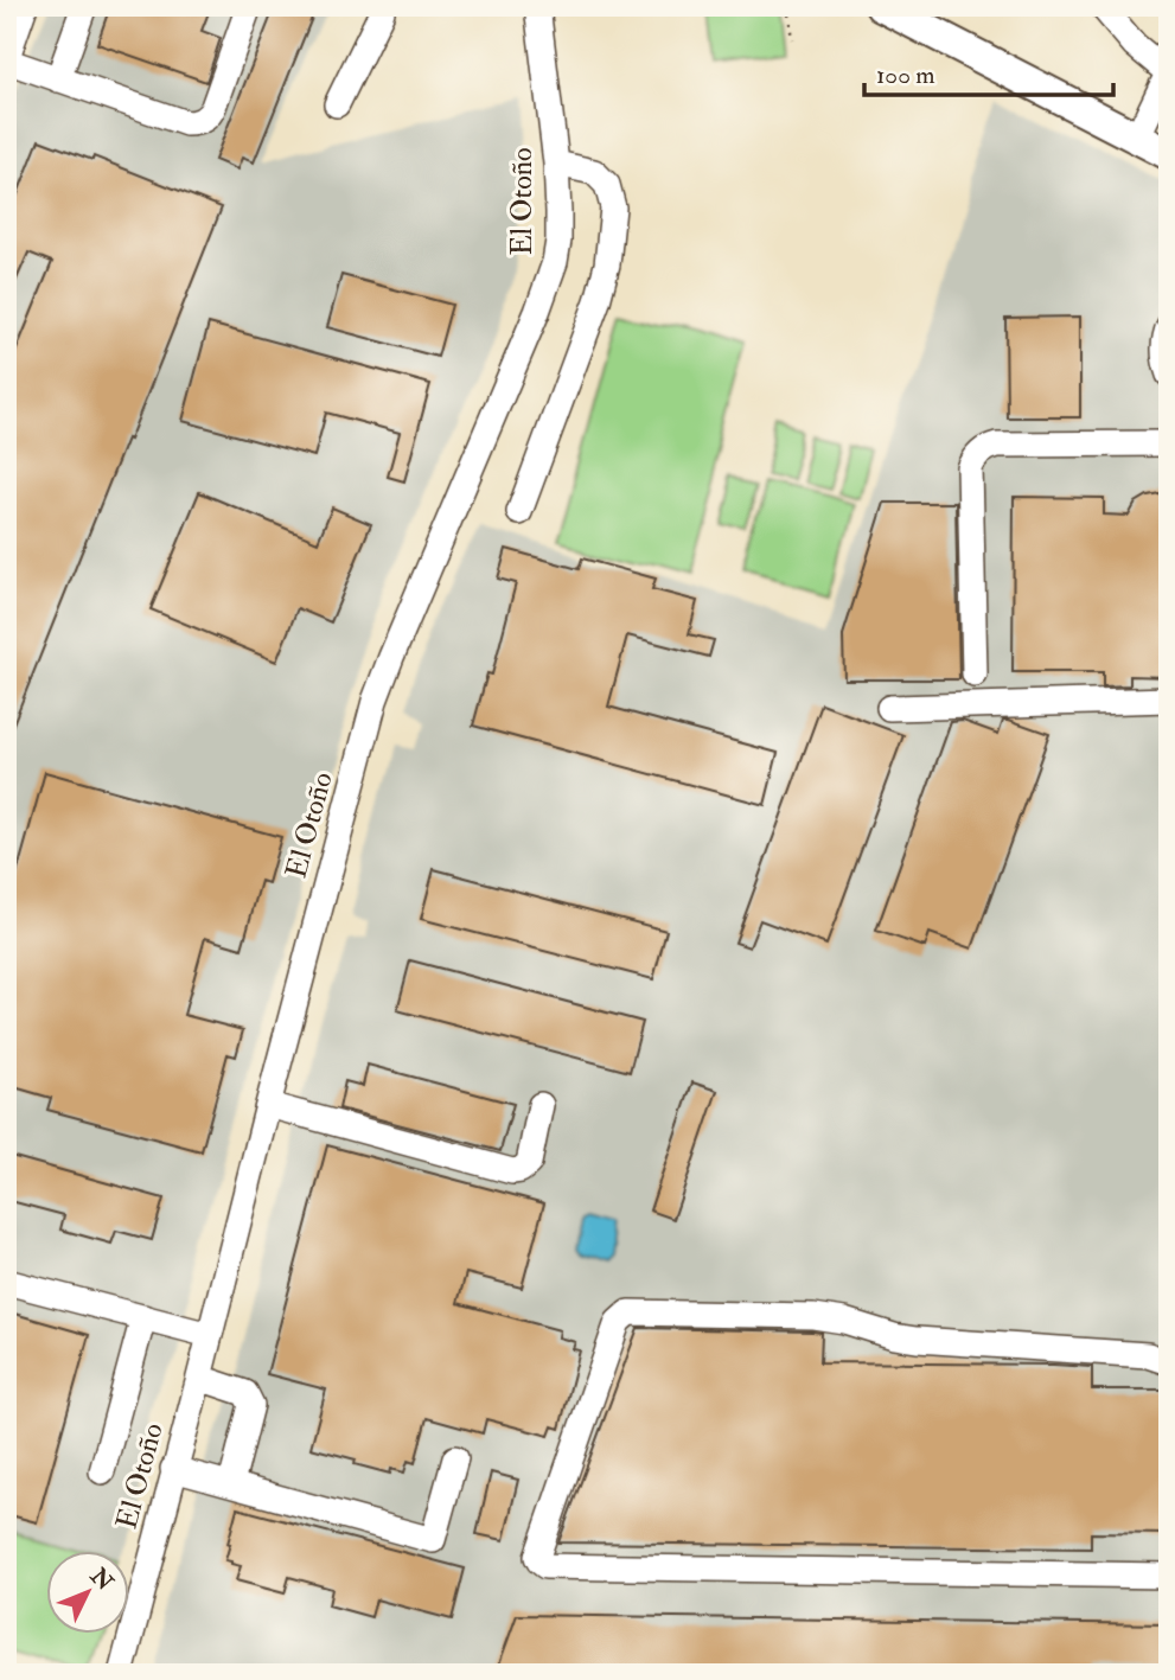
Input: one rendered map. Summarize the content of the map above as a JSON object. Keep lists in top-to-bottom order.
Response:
{
  "streets": {
    "street": ["El Otoño"]
  },
  "scale_bar": "100 m",
  "north": "top right"
}
